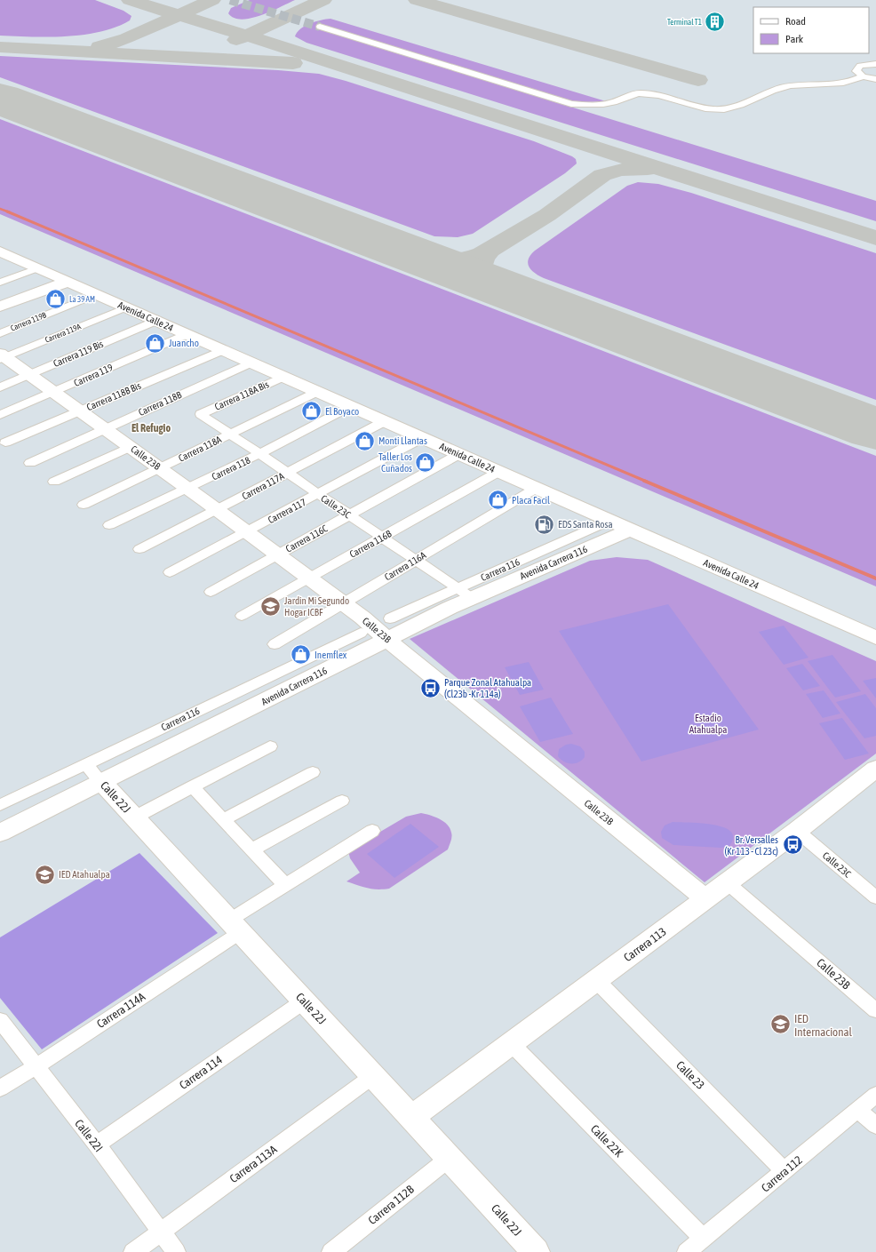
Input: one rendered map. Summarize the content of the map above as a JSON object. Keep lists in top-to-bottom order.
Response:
{
  "streets": {
    "street": [
      "Avenida Calle 24",
      "Carrera 119B",
      "Carrera 119A",
      "Carrera 119 Bis",
      "Carrera 119",
      "Carrera 118A Bis",
      "Carrera 118B Bis",
      "Carrera 118B",
      "Carrera 118A",
      "Calle 23B",
      "Carrera 118",
      "Carrera 117A",
      "Calle 23C",
      "Carrera 117",
      "Carrera 116C",
      "Carrera 116B",
      "Avenida Carrera 116",
      "Carrera 116A",
      "Carrera 116",
      "Calle 22J",
      "Carrera 113",
      "Carrera 114A",
      "Carrera 114",
      "Calle 23",
      "Calle 22I",
      "Calle 22K",
      "Carrera 113A",
      "Carrera 112",
      "Carrera 112B"
    ]
  },
  "crossings": [
    ["Avenida Calle 24", "Carrera 119B"],
    ["Avenida Calle 24", "Carrera 119A"],
    ["Avenida Calle 24", "Carrera 119 Bis"],
    ["Avenida Calle 24", "Carrera 119"],
    ["Avenida Calle 24", "Carrera 118A Bis"],
    ["Avenida Calle 24", "Carrera 118B Bis"],
    ["Avenida Calle 24", "Carrera 118B"],
    ["Avenida Calle 24", "Carrera 118A"],
    ["Avenida Calle 24", "Carrera 118"],
    ["Avenida Calle 24", "Carrera 117A"],
    ["Avenida Calle 24", "Carrera 117"],
    ["Avenida Calle 24", "Carrera 116C"],
    ["Avenida Calle 24", "Carrera 116B"],
    ["Avenida Calle 24", "Avenida Carrera 116"],
    ["Avenida Calle 24", "Carrera 116A"],
    ["Avenida Calle 24", "Carrera 116"],
    ["Carrera 119A", "Calle 23B"],
    ["Carrera 119 Bis", "Calle 23B"],
    ["Carrera 119", "Calle 23B"],
    ["Carrera 118A Bis", "Calle 23C"],
    ["Carrera 118B Bis", "Calle 23B"],
    ["Carrera 118B", "Calle 23B"],
    ["Carrera 118A", "Calle 23B"],
    ["Carrera 118A", "Calle 23C"],
    ["Calle 23B", "Carrera 118"],
    ["Calle 23B", "Carrera 117A"],
    ["Calle 23B", "Carrera 117"],
    ["Calle 23B", "Carrera 116C"],
    ["Calle 23B", "Carrera 116B"],
    ["Calle 23B", "Avenida Carrera 116"],
    ["Calle 23B", "Carrera 116A"],
    ["Calle 23B", "Carrera 113"],
    ["Carrera 118", "Calle 23C"],
    ["Carrera 117A", "Calle 23C"],
    ["Calle 23C", "Carrera 117"],
    ["Calle 23C", "Carrera 116C"],
    ["Calle 23C", "Carrera 116B"],
    ["Calle 23C", "Avenida Carrera 116"],
    ["Calle 23C", "Carrera 116A"],
    ["Calle 23C", "Carrera 116"],
    ["Calle 23C", "Carrera 113"],
    ["Avenida Carrera 116", "Carrera 116"],
    ["Avenida Carrera 116", "Calle 22J"],
    ["Carrera 116", "Calle 22J"],
    ["Calle 22J", "Carrera 113"],
    ["Calle 22J", "Carrera 114A"],
    ["Calle 22J", "Carrera 114"],
    ["Calle 22J", "Carrera 113A"],
    ["Calle 22J", "Carrera 112B"],
    ["Carrera 113", "Calle 23"],
    ["Carrera 113", "Calle 22K"],
    ["Carrera 114A", "Calle 22I"],
    ["Carrera 114", "Calle 22I"],
    ["Calle 23", "Carrera 112"],
    ["Calle 22I", "Carrera 113A"],
    ["Calle 22K", "Carrera 112"]
  ],
  "districts": ["El Refugio"],
  "parks": ["Estadio Atahualpa"],
  "places": {
    "building": ["Terminal T1"],
    "shop": [
      "La 39 AM",
      "Juancho",
      "El Boyaco",
      "Monti Llantas",
      "Taller Los Cuñados",
      "Placa Facil",
      "Inemflex"
    ],
    "fuel station": ["EDS Santa Rosa"],
    "school or university": ["Jardin Mi Segundo Hogar ICBF", "IED Atahualpa", "IED Internacional"],
    "bus stop": ["Parque Zonal Atahualpa (Cl23b -Kr 114a)", "Br. Versalles (Kr 113 - Cl 23c)"]
  },
  "legend": ["Road", "Park"]
}
